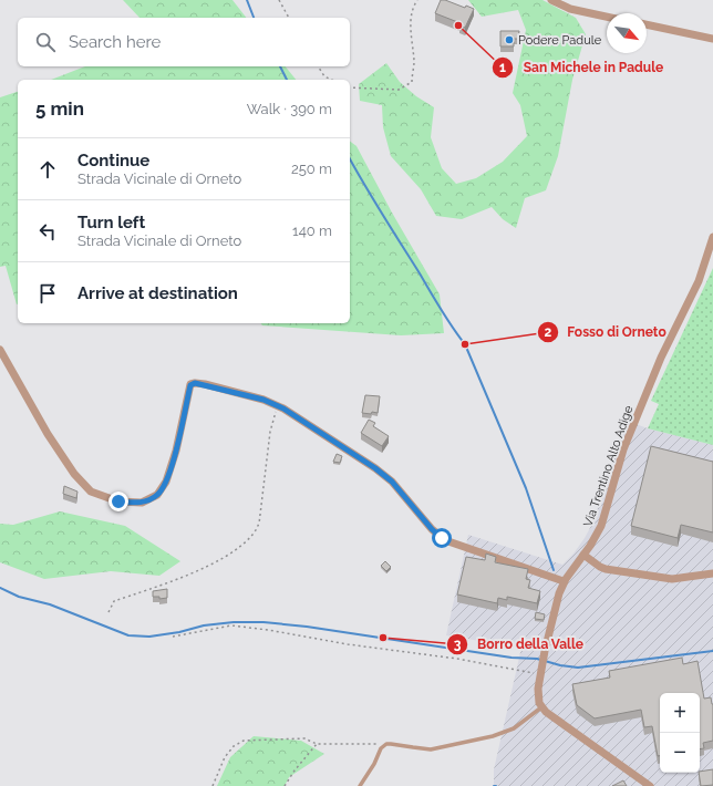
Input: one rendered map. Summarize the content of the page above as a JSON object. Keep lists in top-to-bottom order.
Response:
{
  "streets": {
    "street": ["Via Trentino Alto Adige"]
  },
  "places": [
    "San Michele in Padule",
    "Podere Padule",
    "Fosso di Orneto",
    "Borro della Valle"
  ],
  "north": "bottom right",
  "page": {
    "search": "Search here",
    "heading": ["5 min", "Walk · 390 m"],
    "list": [
      ["Continue", "Strada Vicinale di Orneto", "250 m"],
      ["Turn left", "Strada Vicinale di Orneto", "140 m"],
      "Arrive at destination"
    ],
    "map_buttons": ["+", "−"]
  }
}
